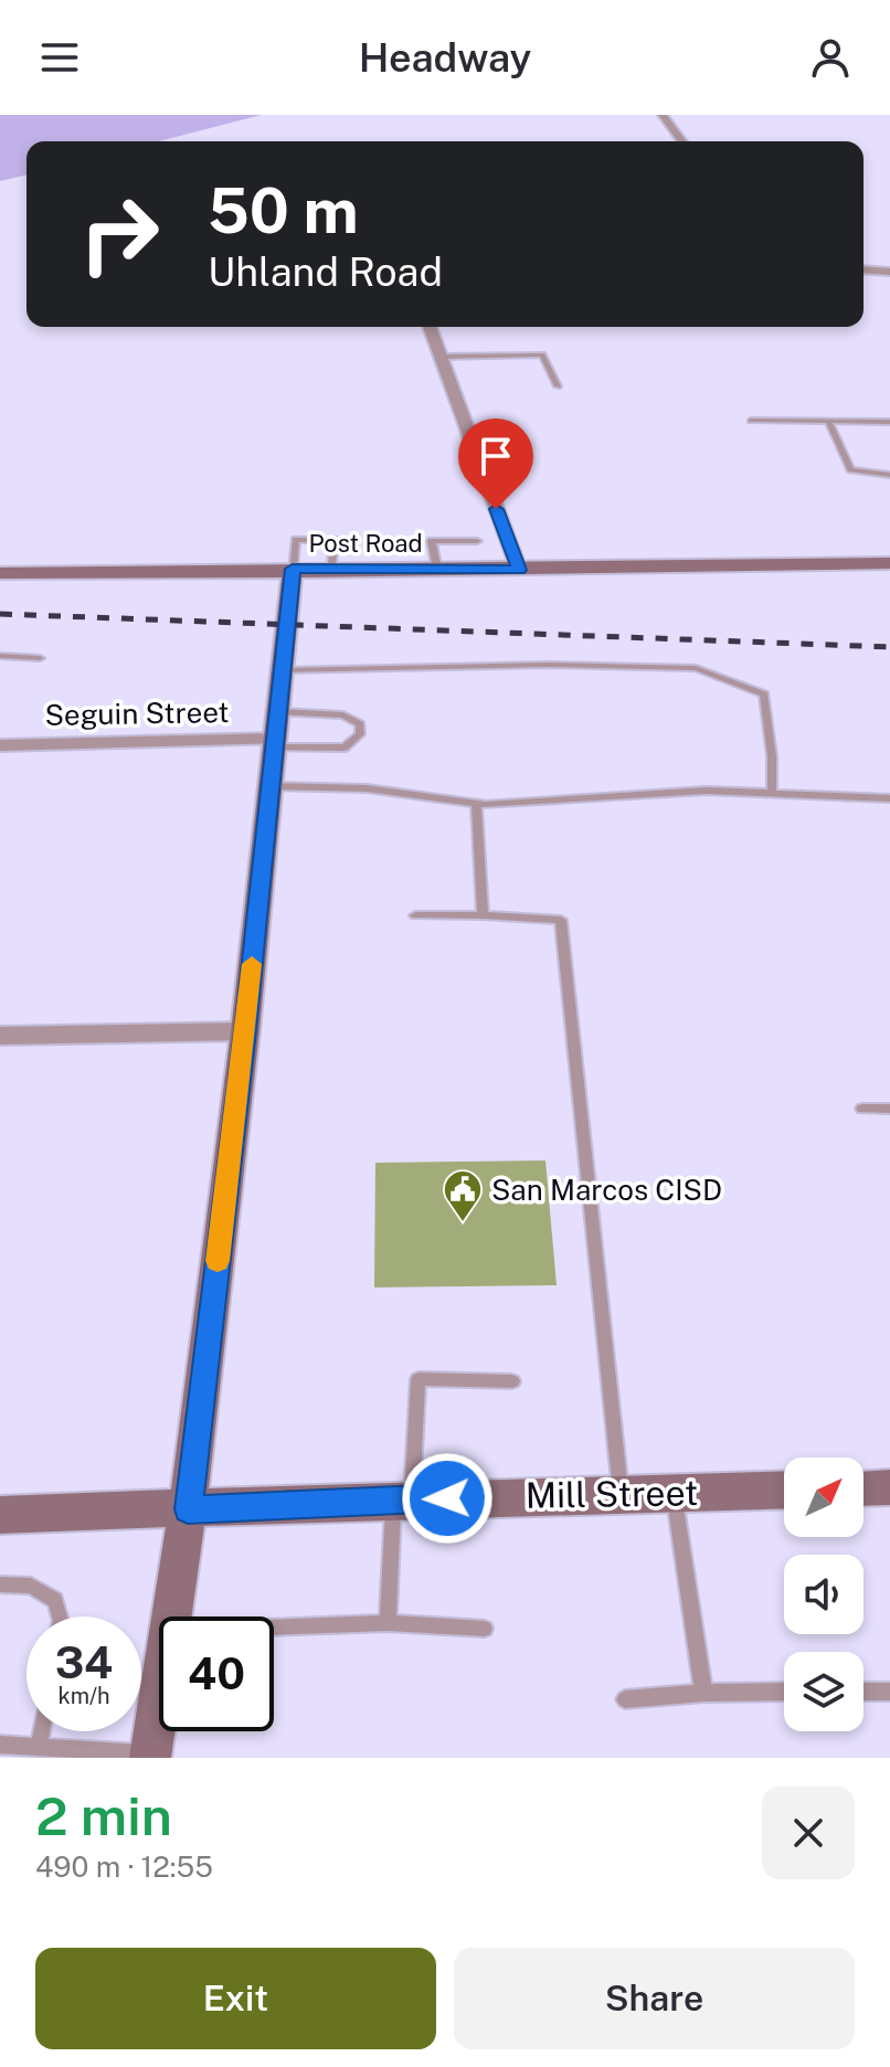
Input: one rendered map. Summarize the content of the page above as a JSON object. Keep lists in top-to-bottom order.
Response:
{
  "streets": {
    "street": ["Post Road", "Seguin Street", "Mill Street"]
  },
  "places": {
    "public building": ["San Marcos CISD"]
  },
  "north": "top right",
  "page": {
    "header": "Headway",
    "turn": ["50 m", "Uhland Road"],
    "speed": "34 km/h",
    "limit": "40",
    "heading": ["2 min", "490 m · 12:55"],
    "buttons": ["Exit", "Share"]
  }
}
